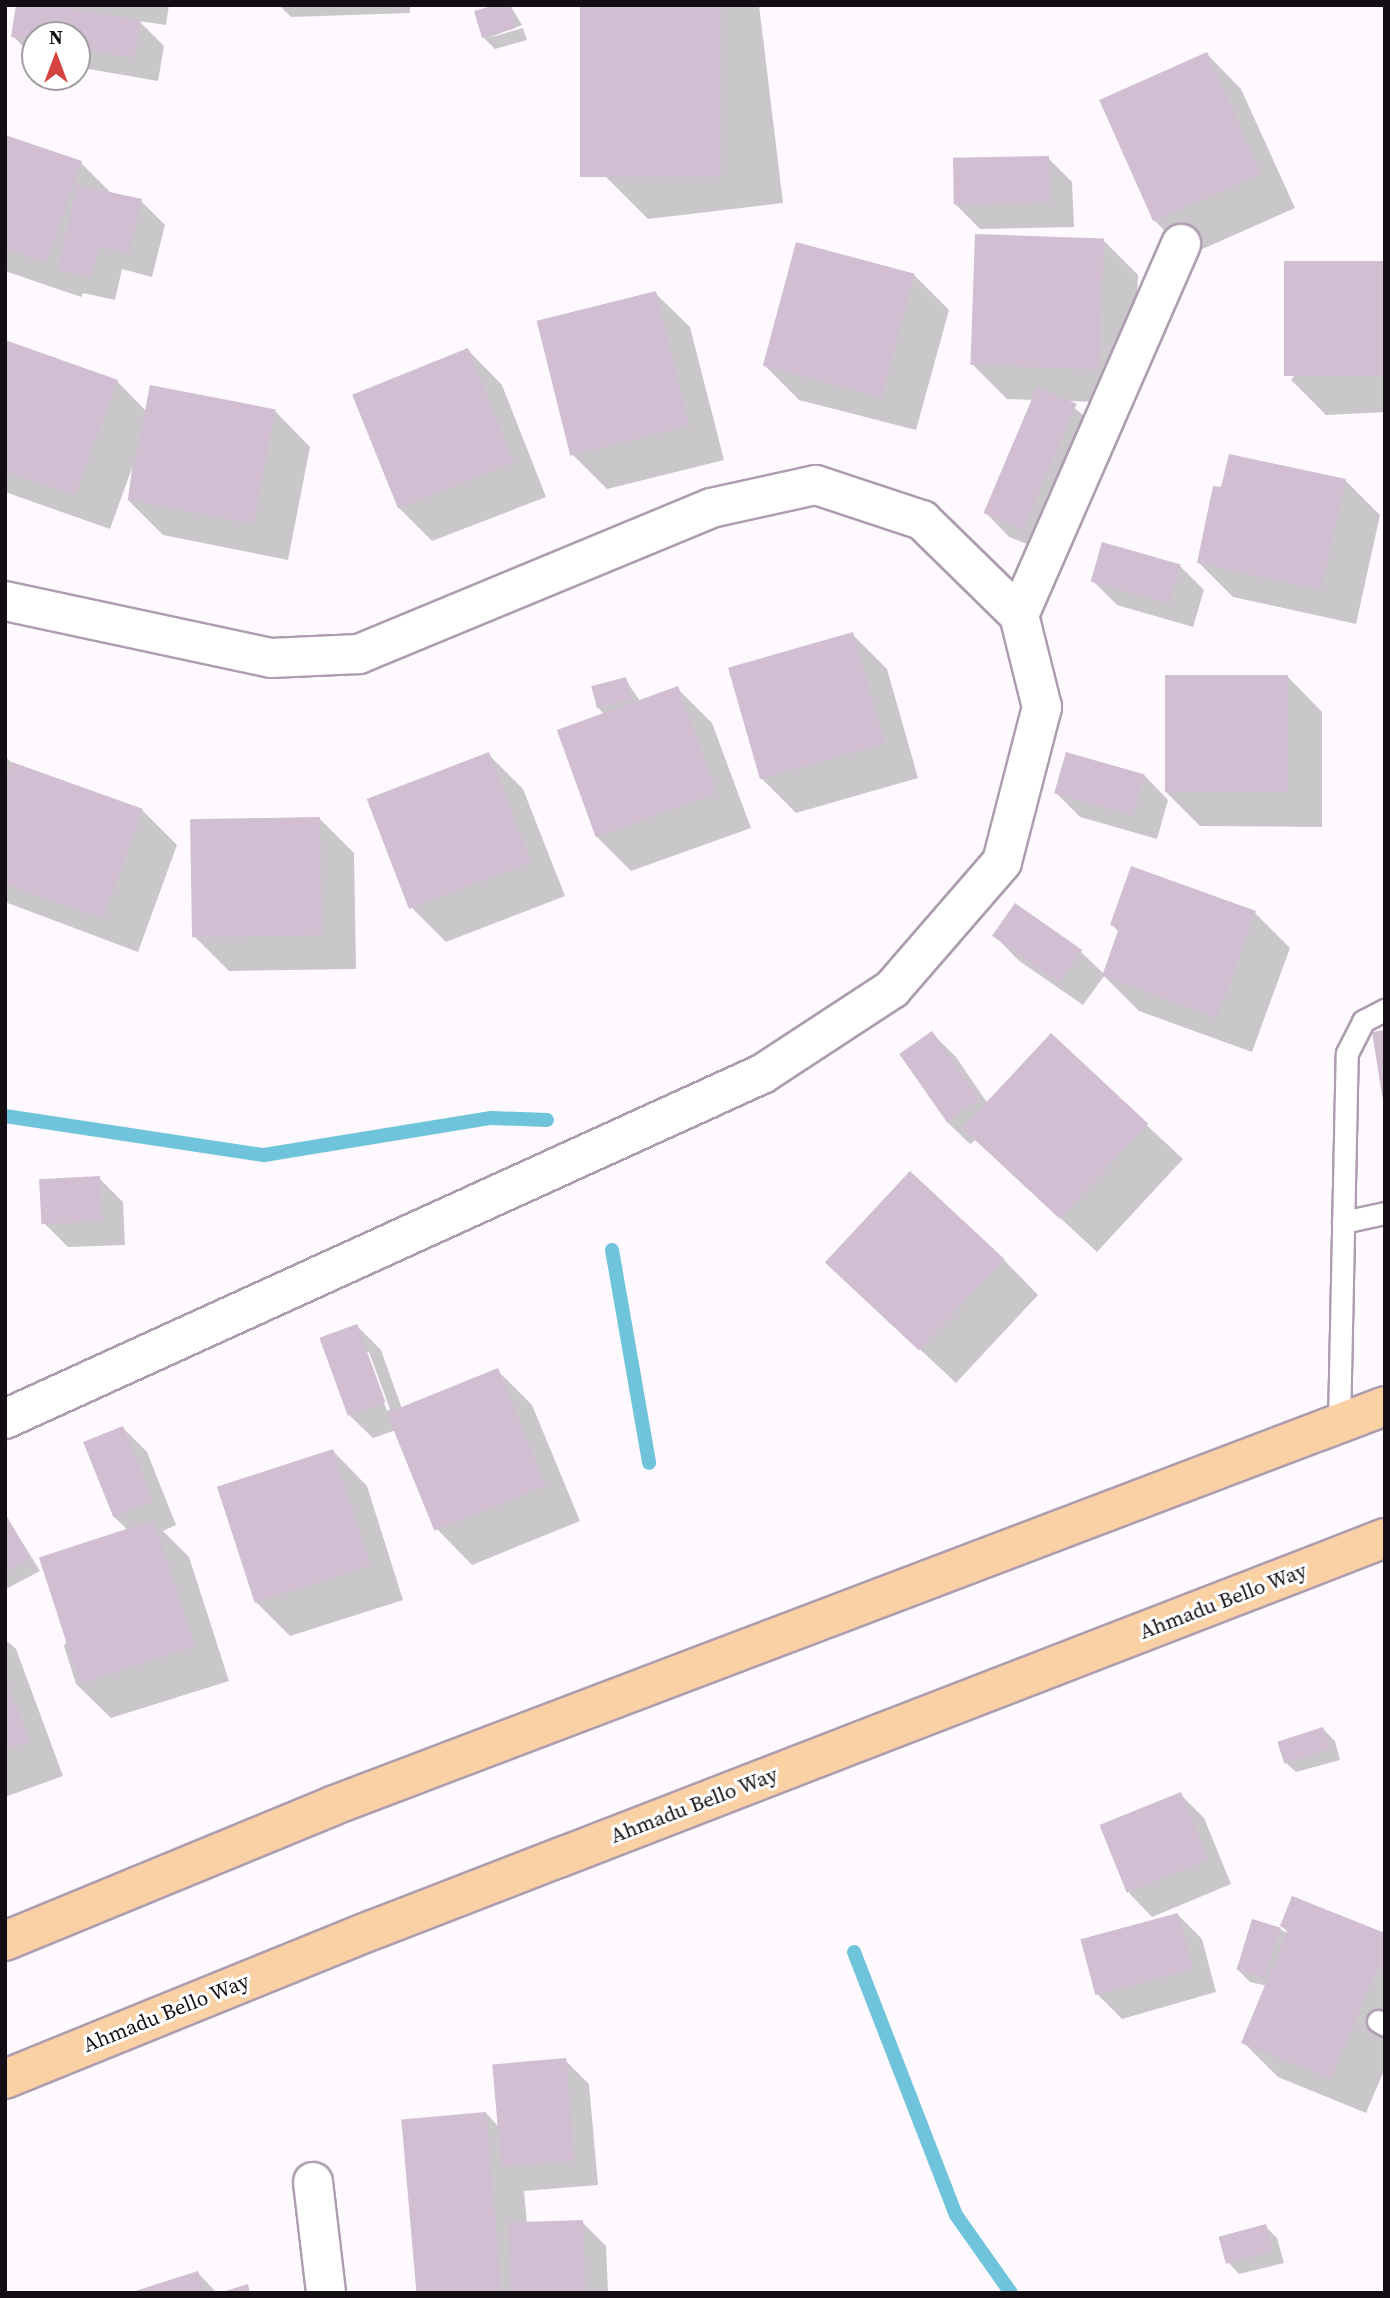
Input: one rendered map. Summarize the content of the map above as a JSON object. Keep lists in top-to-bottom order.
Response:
{
  "streets": {
    "main road": ["Ahmadu Bello Way"]
  },
  "north": "top"
}
